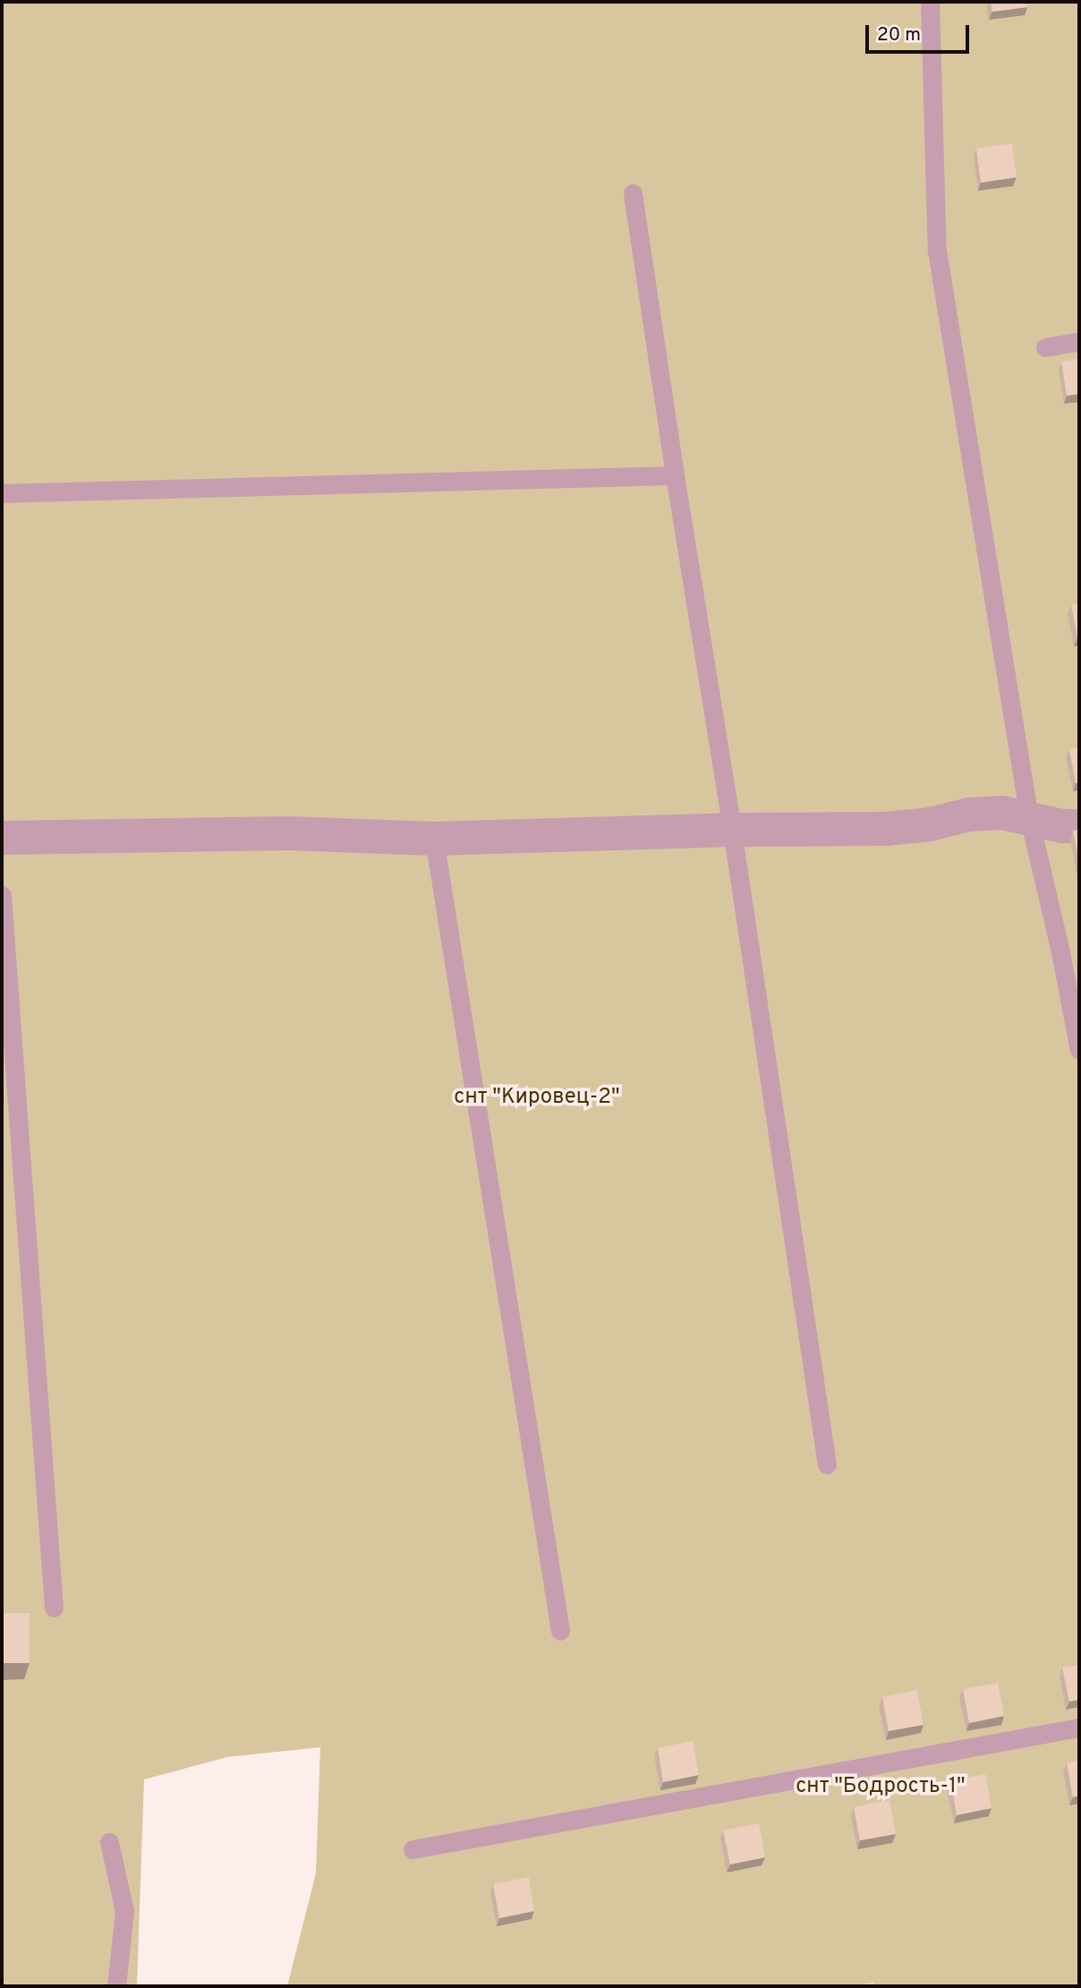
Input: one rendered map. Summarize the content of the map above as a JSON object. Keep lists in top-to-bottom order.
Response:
{
  "parks": ["снт \"Кировец-2\"", "снт \"Бодрость-1\""],
  "scale_bar": "20 m"
}
